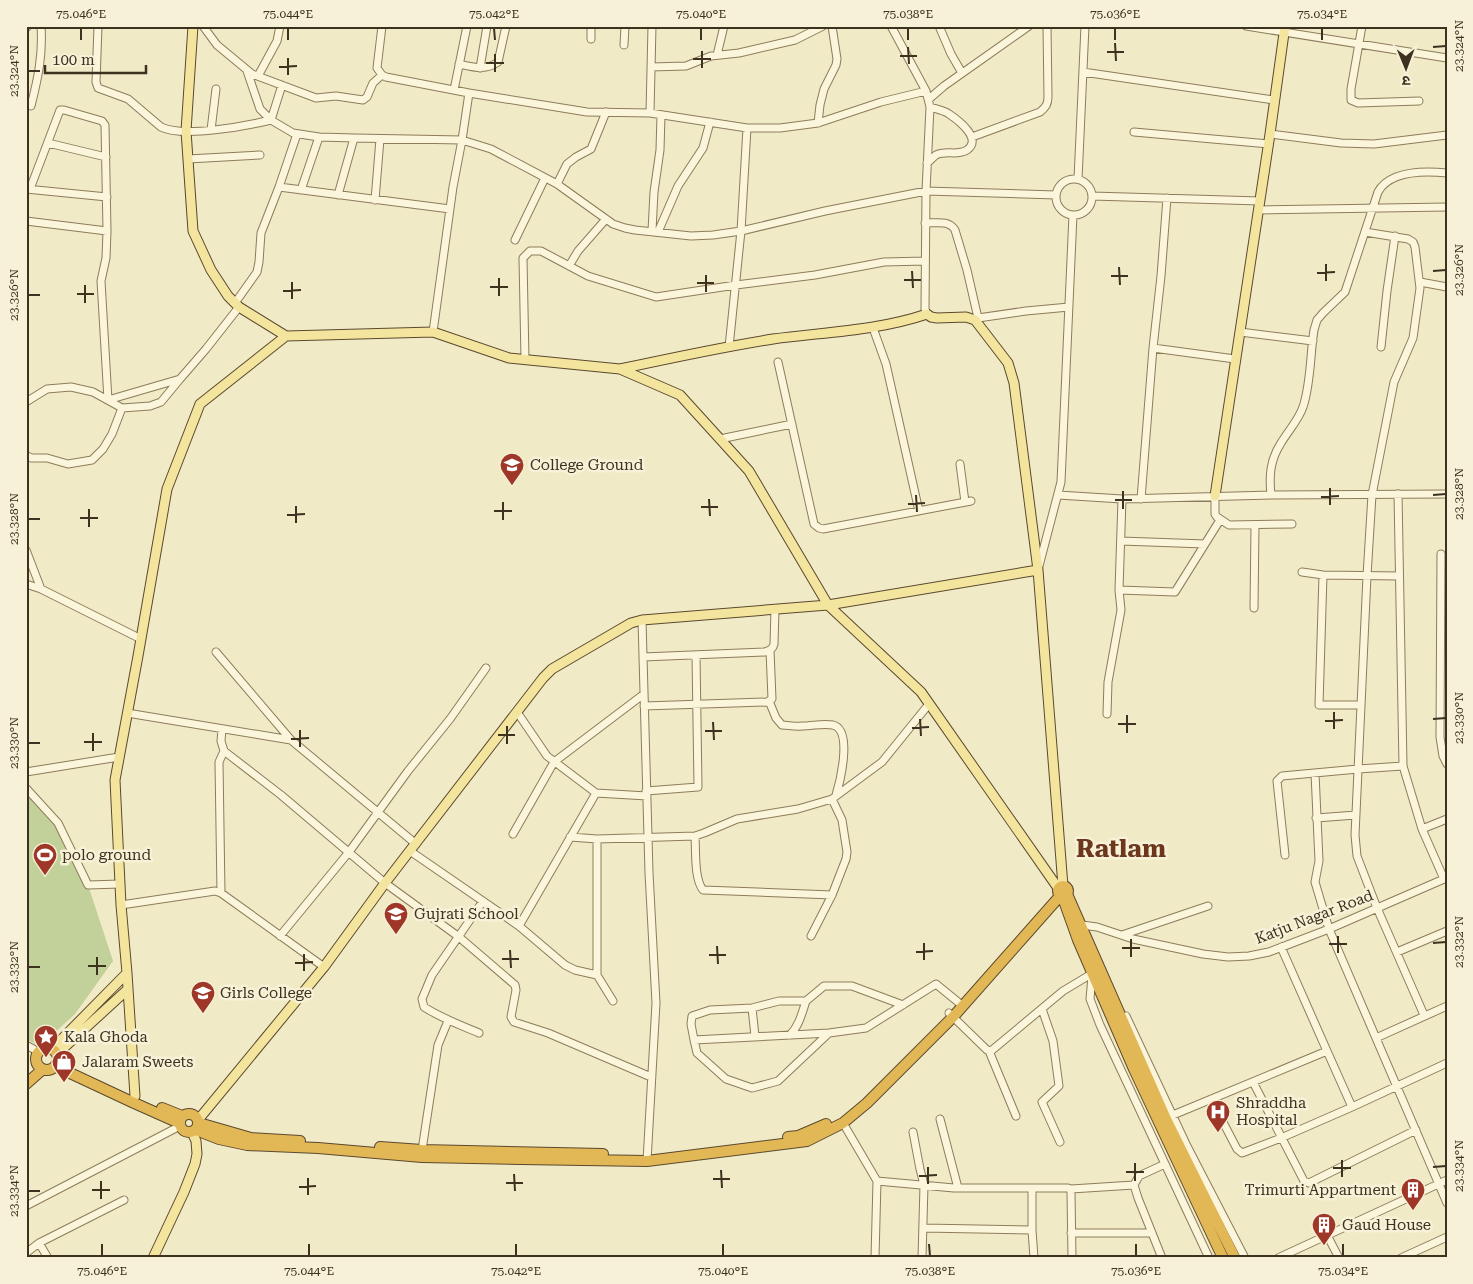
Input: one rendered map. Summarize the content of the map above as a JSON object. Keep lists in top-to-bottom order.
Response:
{
  "streets": {
    "street": ["Katju Nagar Road"]
  },
  "districts": ["Ratlam"],
  "places": {
    "school or university": ["College Ground", "Gujrati School", "Girls College"],
    "sports": ["polo ground"],
    "place": ["Kala Ghoda"],
    "shop": ["Jalaram Sweets"],
    "hospital": ["Shraddha Hospital"],
    "building": ["Trimurti Appartment", "Gaud House"]
  },
  "scale_bar": "100 m",
  "north": "bottom",
  "coordinates": [
    "75.046°E",
    "75.044°E",
    "75.042°E",
    "75.040°E",
    "75.038°E",
    "75.036°E",
    "75.034°E",
    "23.324°N",
    "23.326°N",
    "23.328°N",
    "23.330°N",
    "23.332°N",
    "23.334°N"
  ]
}
